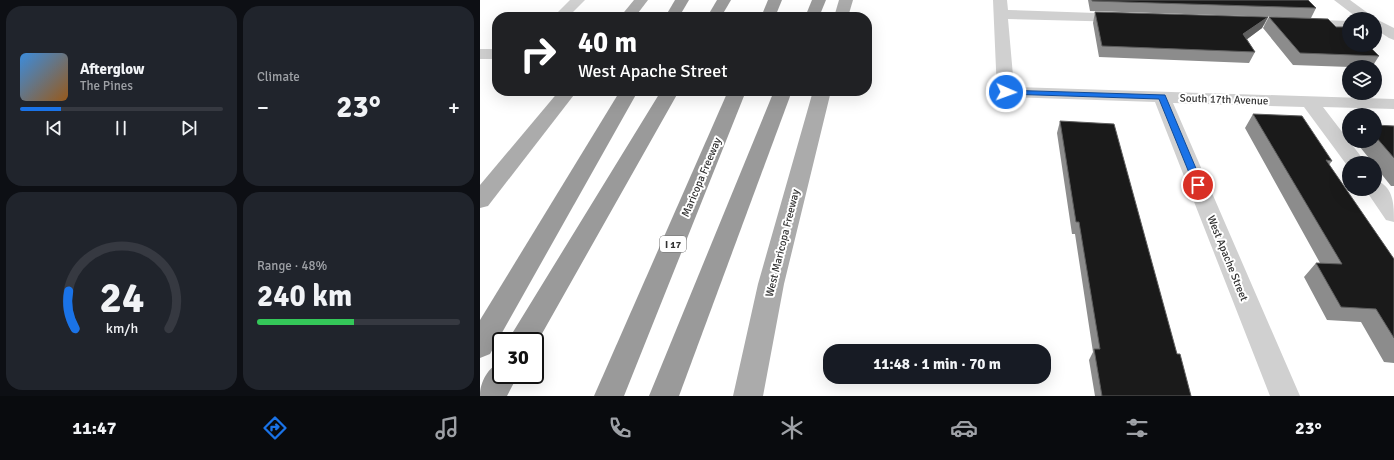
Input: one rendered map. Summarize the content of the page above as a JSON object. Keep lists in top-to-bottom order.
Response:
{
  "streets": {
    "highway": ["Maricopa Freeway", "I 17"],
    "main road": ["West Maricopa Freeway"],
    "street": ["South 17th Avenue", "West Apache Street"]
  },
  "crossings": [
    ["South 17th Avenue", "West Apache Street"]
  ],
  "page": {
    "tile": [
      "Climate",
      ["Range · 48%", "240 km"]
    ],
    "map_buttons": ["+", "−"],
    "turn": ["40 m", "West Apache Street"],
    "song": ["Afterglow", "The Pines"],
    "heat": ["−", "23°", "+"],
    "limit": "30",
    "trip": "11:48 · 1 min · 70 m",
    "tabs": ["11:47", "23°"],
    "gauge": ["24", "km/h"]
  }
}
